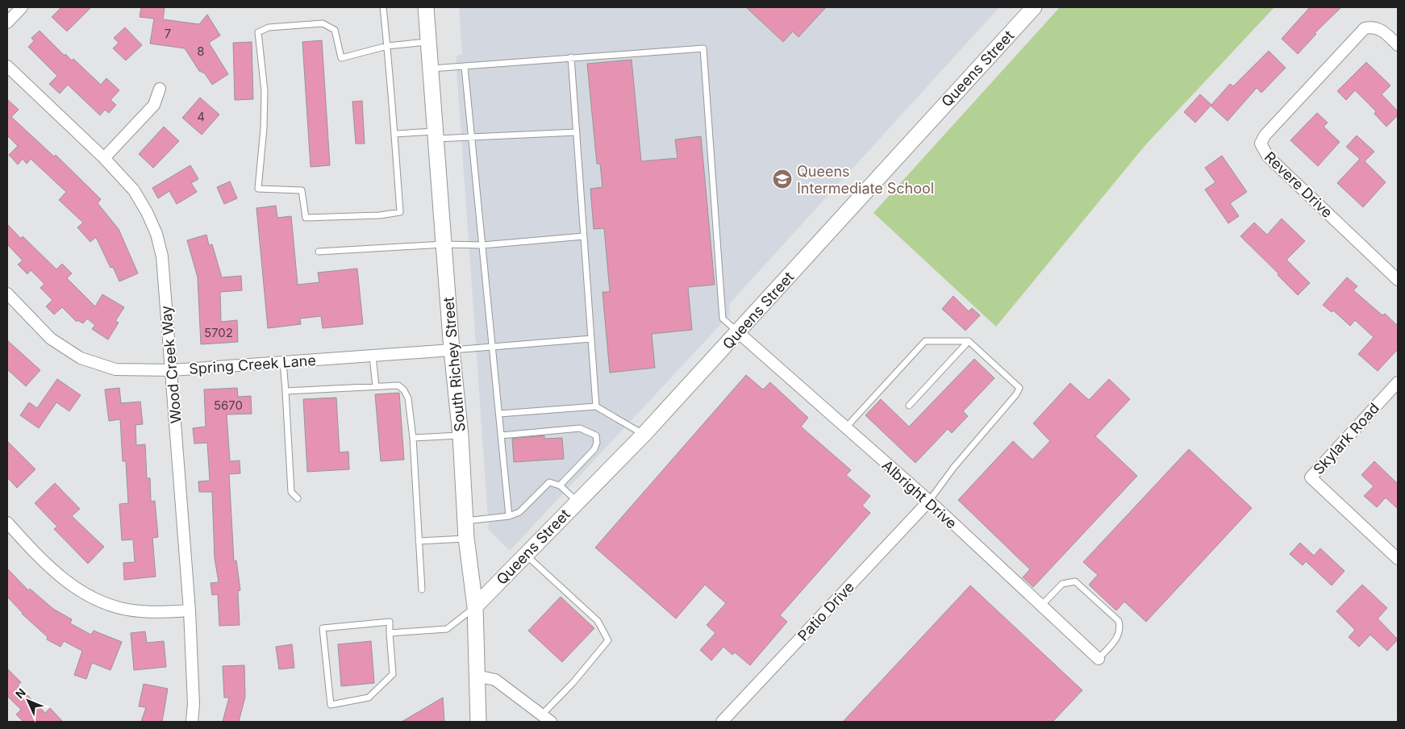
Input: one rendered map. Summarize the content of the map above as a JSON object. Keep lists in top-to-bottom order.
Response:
{
  "streets": {
    "street": [
      "Queens Street",
      "Revere Drive",
      "Wood Creek Way",
      "Spring Creek Lane",
      "South Richey Street",
      "Skylark Road",
      "Albright Drive",
      "Patio Drive"
    ]
  },
  "crossings": [
    ["Queens Street", "South Richey Street"],
    ["Queens Street", "Albright Drive"],
    ["Wood Creek Way", "Spring Creek Lane"],
    ["Spring Creek Lane", "South Richey Street"],
    ["Albright Drive", "Patio Drive"]
  ],
  "places": {
    "school or university": ["Queens Intermediate School"]
  },
  "house_numbers": [
    "7",
    "8",
    "4",
    "5702",
    "5670"
  ],
  "north": "top left"
}
